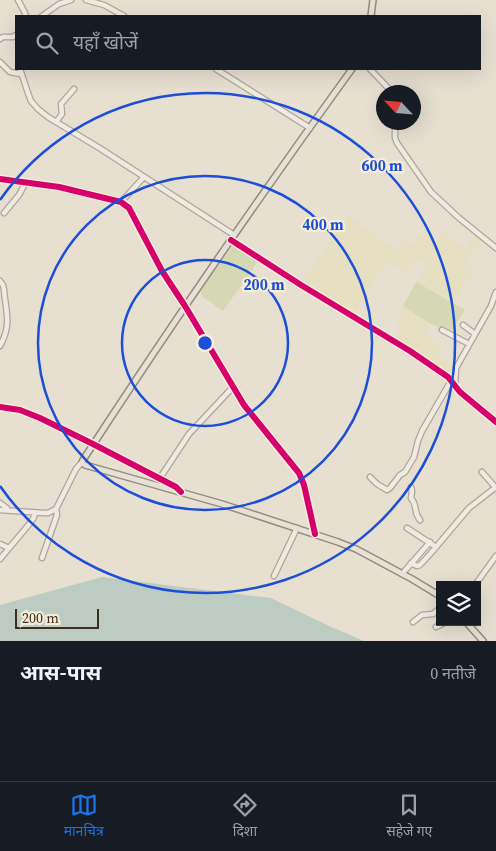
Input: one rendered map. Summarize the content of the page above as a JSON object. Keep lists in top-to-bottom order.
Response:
{
  "scale_bar": "200 m",
  "north": "top left",
  "page": {
    "search": "यहाँ खोजें",
    "scale": "200 m",
    "heading": ["आस-पास", "0 नतीजे"],
    "nav": ["मानचित्र", "दिशा", "सहेजे गए"]
  },
  "rings": ["600 m", "400 m", "200 m"]
}
